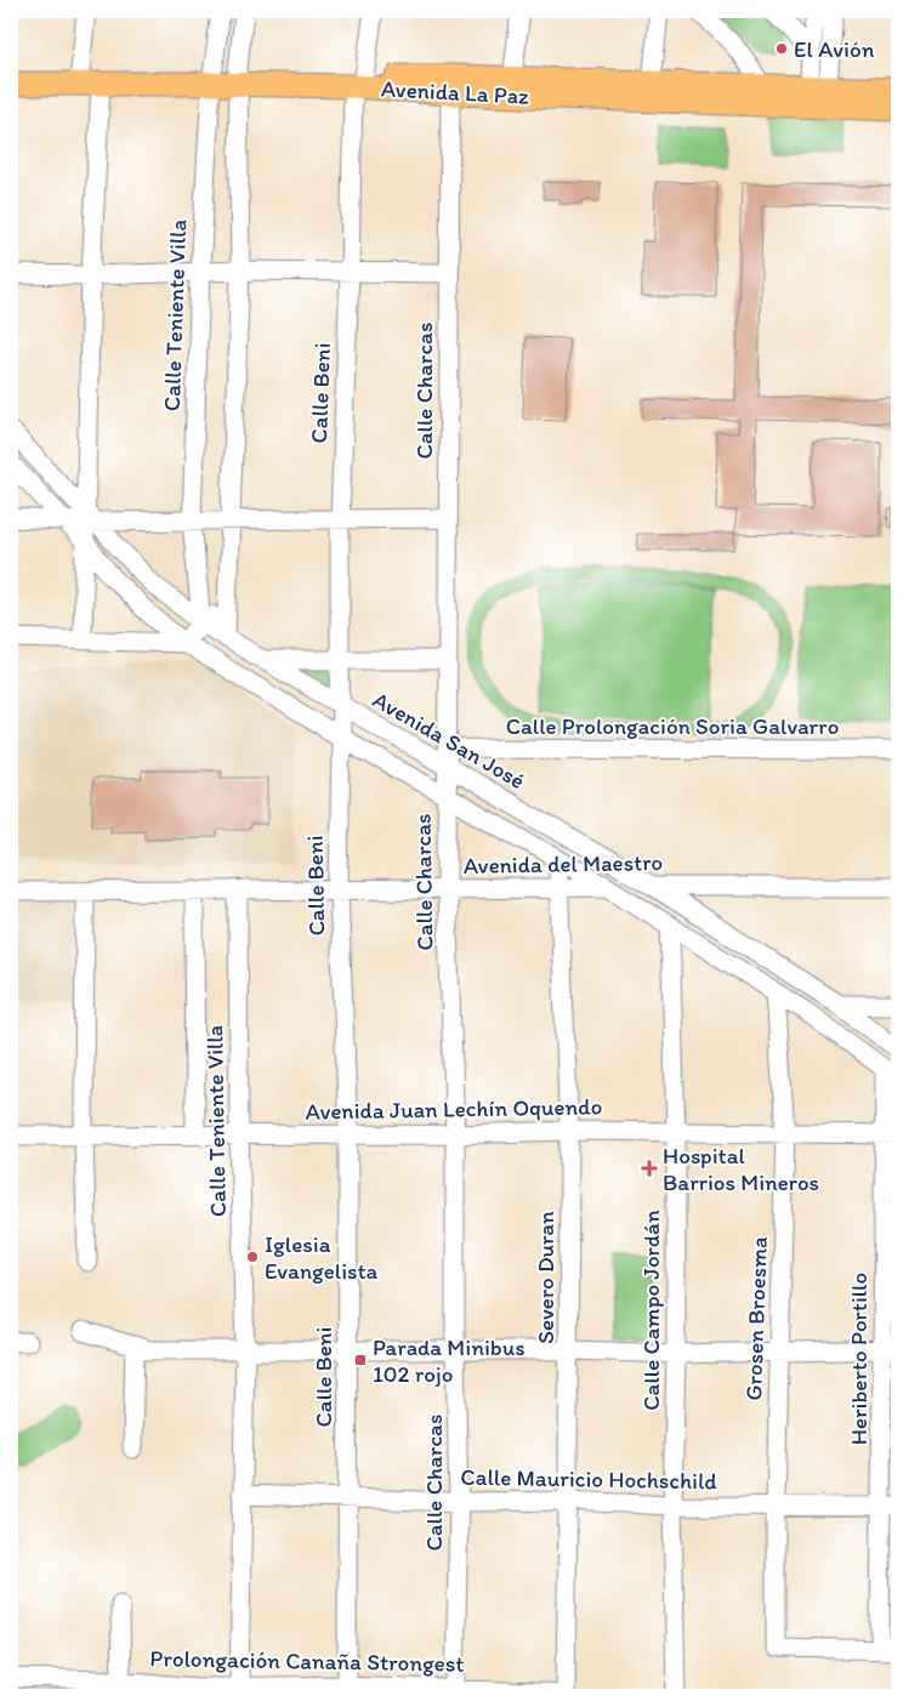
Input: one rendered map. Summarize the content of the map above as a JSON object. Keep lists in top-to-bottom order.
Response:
{
  "streets": {
    "main road": ["Avenida La Paz"],
    "street": [
      "Calle Teniente Villa",
      "Calle Charcas",
      "Calle Beni",
      "Calle Prolongación Soria Galvarro",
      "Avenida San José",
      "Avenida del Maestro",
      "Avenida Juan Lechín Oquendo",
      "Severo Duran",
      "Calle Campo Jordán",
      "Grosen Broesma",
      "Heriberto Portillo",
      "Calle Mauricio Hochschild",
      "Prolongación Canaña Strongest"
    ]
  },
  "crossings": [
    ["Avenida La Paz", "Calle Teniente Villa"],
    ["Avenida La Paz", "Calle Charcas"],
    ["Avenida La Paz", "Calle Beni"],
    ["Calle Teniente Villa", "Avenida San José"],
    ["Calle Teniente Villa", "Avenida del Maestro"],
    ["Calle Teniente Villa", "Avenida Juan Lechín Oquendo"],
    ["Calle Teniente Villa", "Calle Mauricio Hochschild"],
    ["Calle Teniente Villa", "Prolongación Canaña Strongest"],
    ["Calle Charcas", "Calle Prolongación Soria Galvarro"],
    ["Calle Charcas", "Avenida San José"],
    ["Calle Charcas", "Avenida del Maestro"],
    ["Calle Charcas", "Avenida Juan Lechín Oquendo"],
    ["Calle Charcas", "Calle Mauricio Hochschild"],
    ["Calle Charcas", "Prolongación Canaña Strongest"],
    ["Calle Beni", "Avenida San José"],
    ["Calle Beni", "Avenida del Maestro"],
    ["Calle Beni", "Avenida Juan Lechín Oquendo"],
    ["Calle Beni", "Calle Mauricio Hochschild"],
    ["Calle Beni", "Prolongación Canaña Strongest"],
    ["Avenida San José", "Avenida del Maestro"],
    ["Avenida del Maestro", "Severo Duran"],
    ["Avenida Juan Lechín Oquendo", "Severo Duran"],
    ["Avenida Juan Lechín Oquendo", "Calle Campo Jordán"],
    ["Avenida Juan Lechín Oquendo", "Grosen Broesma"],
    ["Avenida Juan Lechín Oquendo", "Heriberto Portillo"],
    ["Severo Duran", "Calle Mauricio Hochschild"],
    ["Severo Duran", "Prolongación Canaña Strongest"],
    ["Calle Campo Jordán", "Calle Mauricio Hochschild"],
    ["Grosen Broesma", "Heriberto Portillo"],
    ["Grosen Broesma", "Calle Mauricio Hochschild"],
    ["Heriberto Portillo", "Calle Mauricio Hochschild"]
  ],
  "places": {
    "other": ["El Avión", "Iglesia Evangelista"],
    "health": ["Hospital Barrios Mineros"],
    "transit": ["Parada Minibus 102 rojo"]
  }
}
